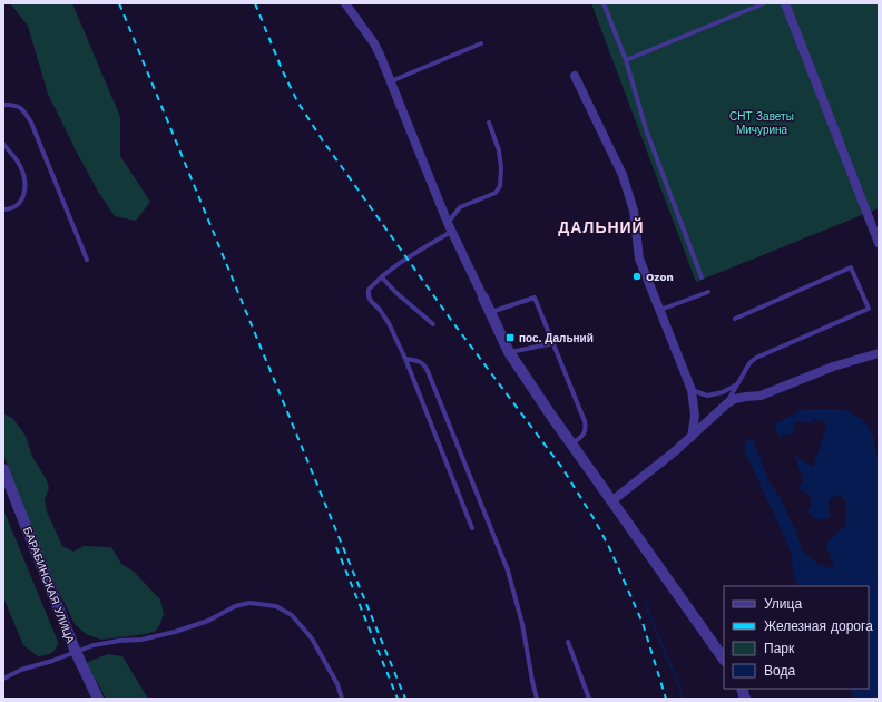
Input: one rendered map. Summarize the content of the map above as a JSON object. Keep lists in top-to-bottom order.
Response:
{
  "streets": {
    "street": ["БАРАБИНСКАЯ УЛИЦА"]
  },
  "districts": ["ДАЛЬНИЙ"],
  "parks": ["СНТ Заветы Мичурина"],
  "places": {
    "other": ["Ozon"],
    "transit": ["пос. Дальний"]
  },
  "legend": [
    "Улица",
    "Железная дорога",
    "Парк",
    "Вода"
  ]
}
